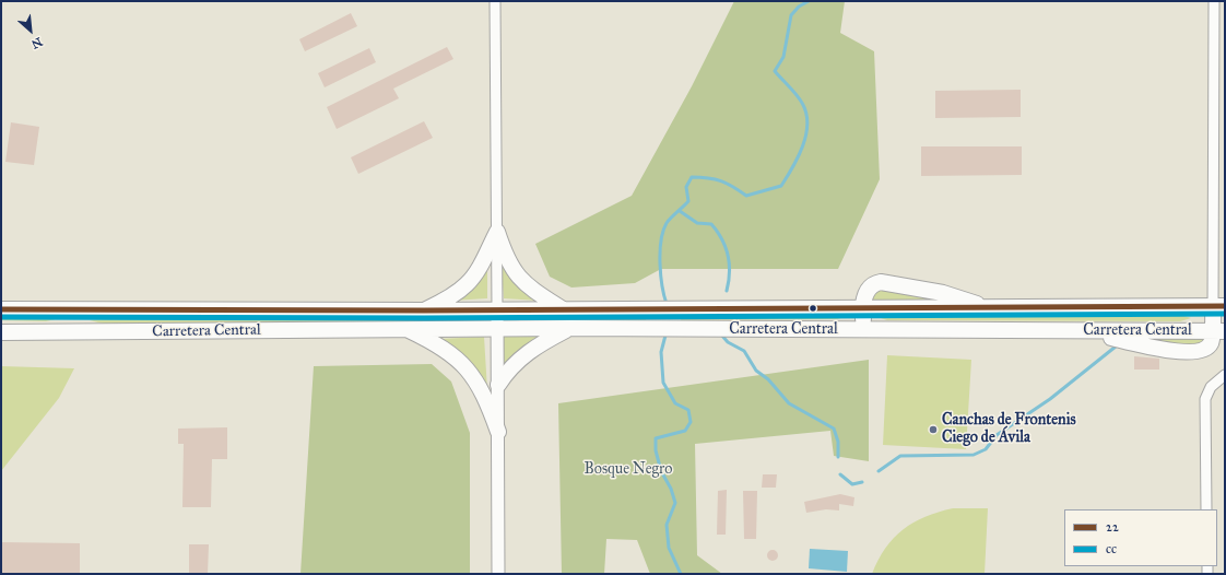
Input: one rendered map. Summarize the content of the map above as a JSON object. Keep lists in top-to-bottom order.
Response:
{
  "streets": {
    "highway": ["Carretera Central"]
  },
  "parks": ["Bosque Negro"],
  "places": ["Canchas de Frontenis Ciego de Ávila"],
  "lines": ["transit line 22", "transit line cc"],
  "legend": ["22", "cc"],
  "north": "bottom right"
}
